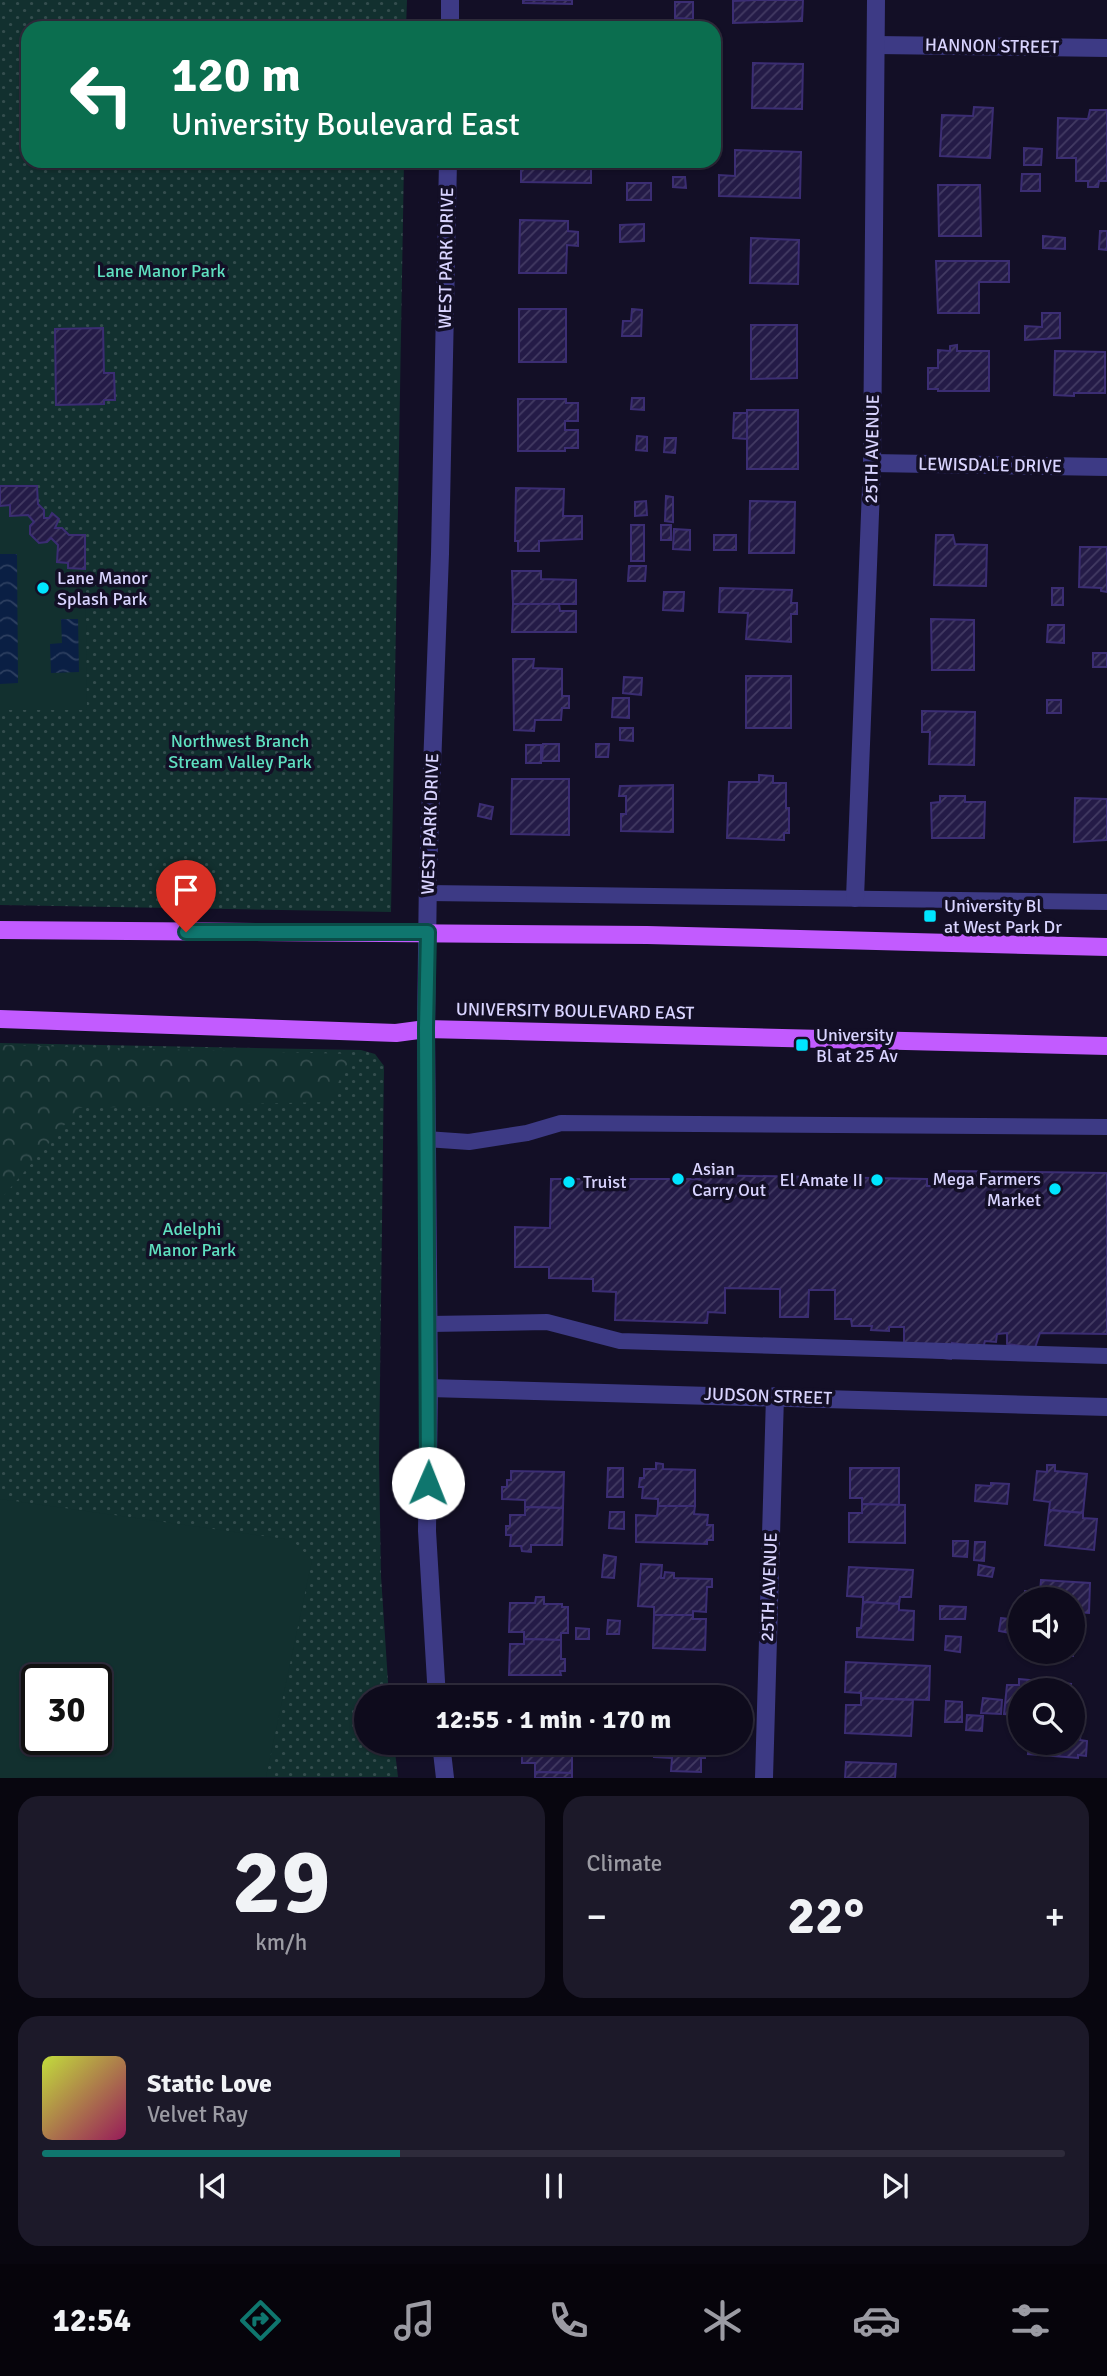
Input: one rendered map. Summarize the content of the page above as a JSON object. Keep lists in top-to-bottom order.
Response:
{
  "streets": {
    "main road": ["UNIVERSITY BOULEVARD EAST"],
    "street": [
      "HANNON STREET",
      "WEST PARK DRIVE",
      "25TH AVENUE",
      "LEWISDALE DRIVE",
      "JUDSON STREET"
    ]
  },
  "crossings": [
    ["HANNON STREET", "25TH AVENUE"],
    ["WEST PARK DRIVE", "UNIVERSITY BOULEVARD EAST"],
    ["WEST PARK DRIVE", "JUDSON STREET"],
    ["25TH AVENUE", "LEWISDALE DRIVE"],
    ["25TH AVENUE", "JUDSON STREET"]
  ],
  "parks": ["Lane Manor Park", "Northwest Branch Stream Valley Park", "Adelphi Manor Park"],
  "places": {
    "other": [
      "Lane Manor Splash Park",
      "Asian Carry Out",
      "El Amate II",
      "Truist",
      "Mega Farmers Market"
    ],
    "transit": ["University Bl at West Park Dr", "University Bl at 25 Av"]
  },
  "page": {
    "turn": ["120 m", "University Boulevard East"],
    "limit": "30",
    "trip": "12:55 · 1 min · 170 m",
    "tile": [
      ["29", "km/h"],
      "Climate"
    ],
    "heat": ["−", "22°", "+"],
    "song": ["Static Love", "Velvet Ray"],
    "tabs": "12:54"
  }
}
